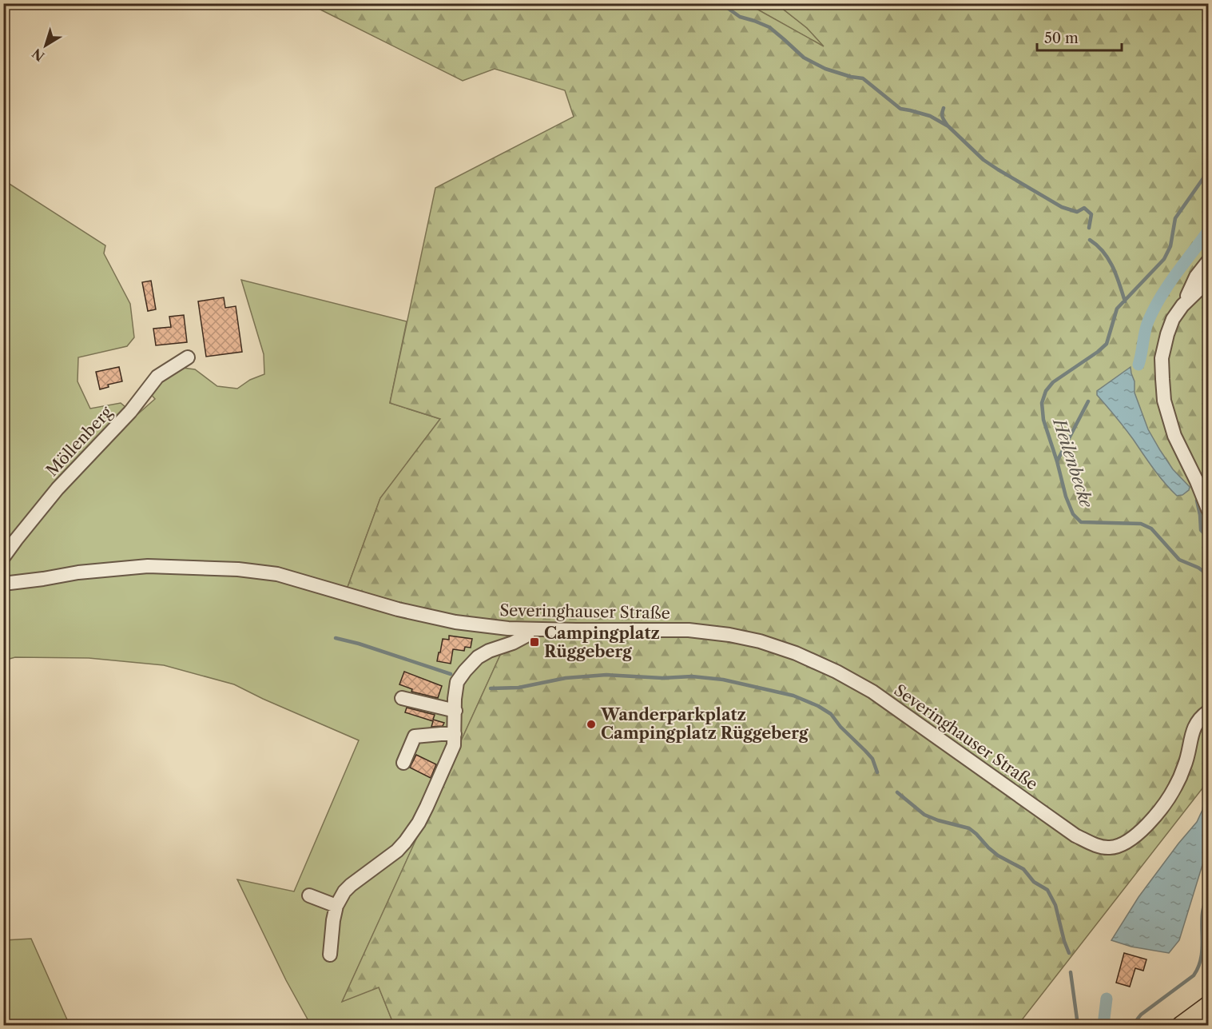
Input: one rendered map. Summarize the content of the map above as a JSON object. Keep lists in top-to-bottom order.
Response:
{
  "streets": {
    "street": ["Möllenberg", "Severinghauser Straße"]
  },
  "water": ["Heilenbecke"],
  "places": {
    "transit": ["Campingplatz Rüggeberg"],
    "other": ["Wanderparkplatz Campingplatz Rüggeberg"]
  },
  "scale_bar": "50 m",
  "north": "bottom left"
}
